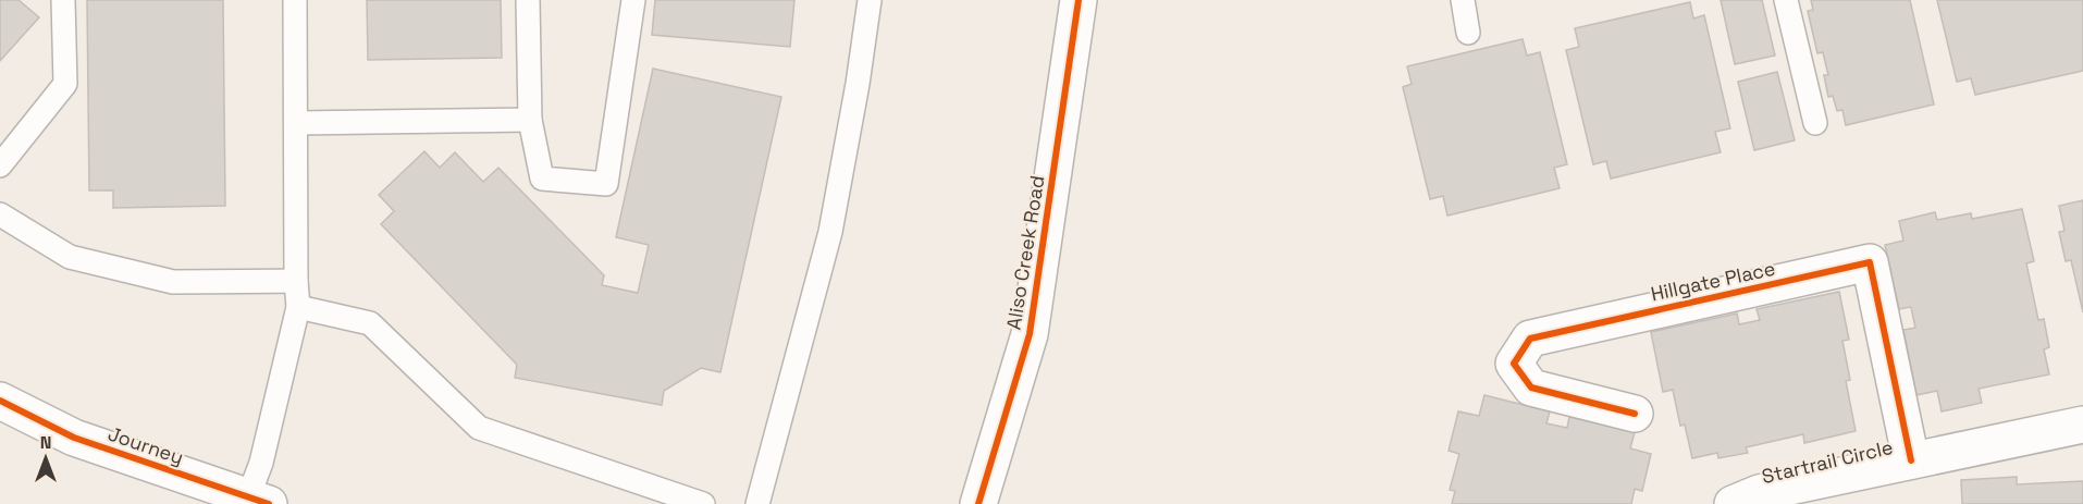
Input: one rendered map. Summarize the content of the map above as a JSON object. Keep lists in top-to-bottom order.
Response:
{
  "streets": {
    "street": [
      "Aliso Creek Road",
      "Hillgate Place",
      "Journey",
      "Startrail Circle"
    ]
  },
  "crossings": [
    ["Hillgate Place", "Startrail Circle"]
  ],
  "north": "top"
}
